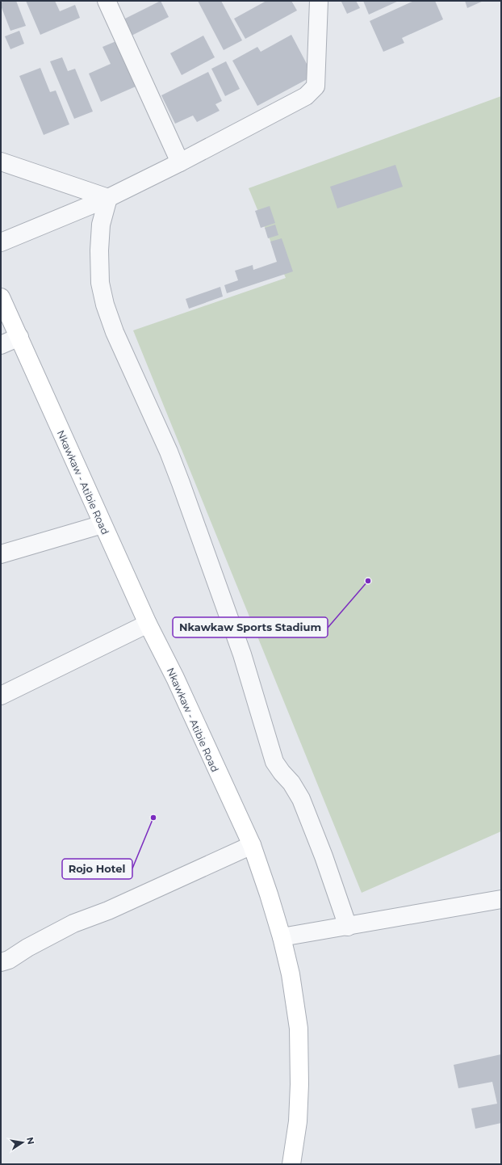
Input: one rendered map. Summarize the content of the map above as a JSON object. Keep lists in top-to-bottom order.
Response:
{
  "streets": {
    "main road": ["Nkawkaw - Atibie Road"]
  },
  "places": ["Nkawkaw Sports Stadium", "Rojo Hotel"],
  "north": "right"
}
